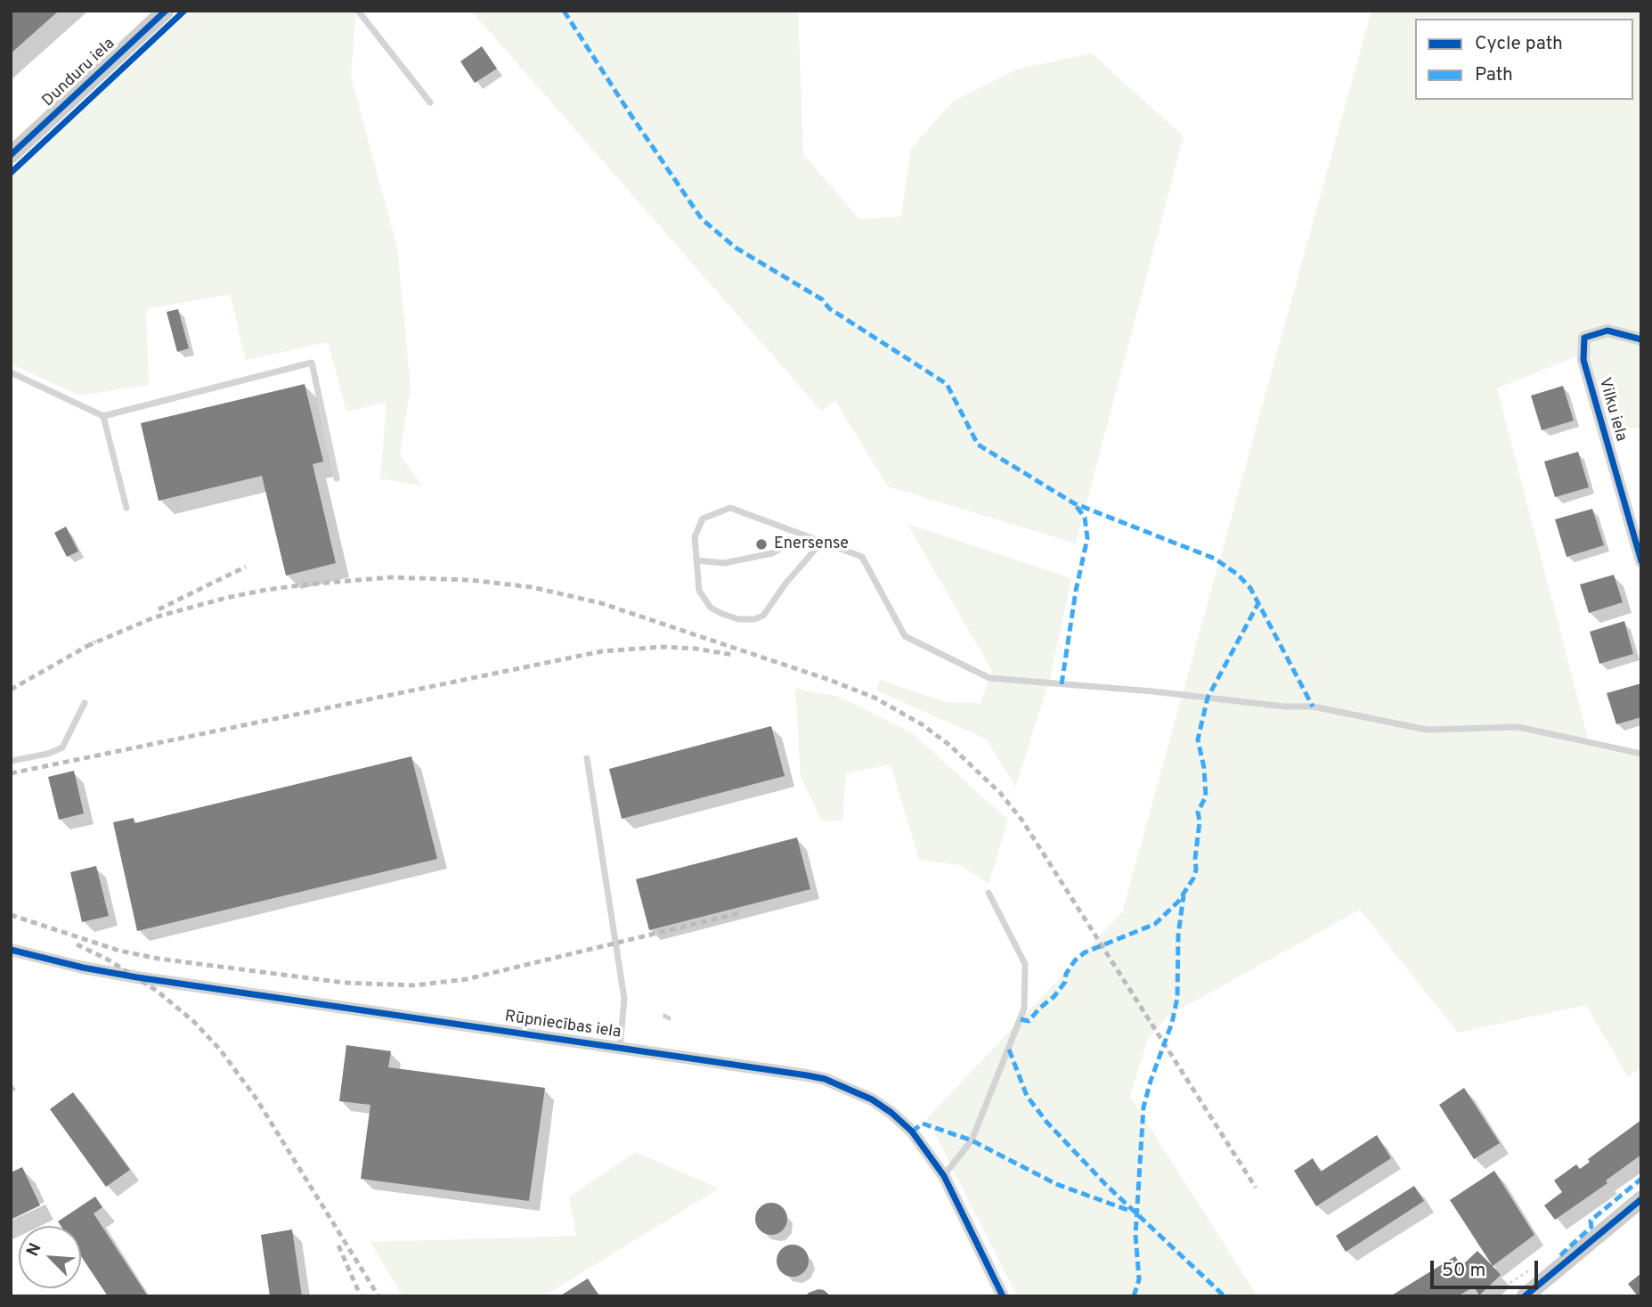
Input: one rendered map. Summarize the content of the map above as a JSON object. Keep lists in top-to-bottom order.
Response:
{
  "streets": {
    "street": ["Dunduru iela", "Vilku iela", "Rūpniecības iela"]
  },
  "places": ["Enersense"],
  "legend": ["Cycle path", "Path"],
  "scale_bar": "50 m",
  "north": "top left"
}
